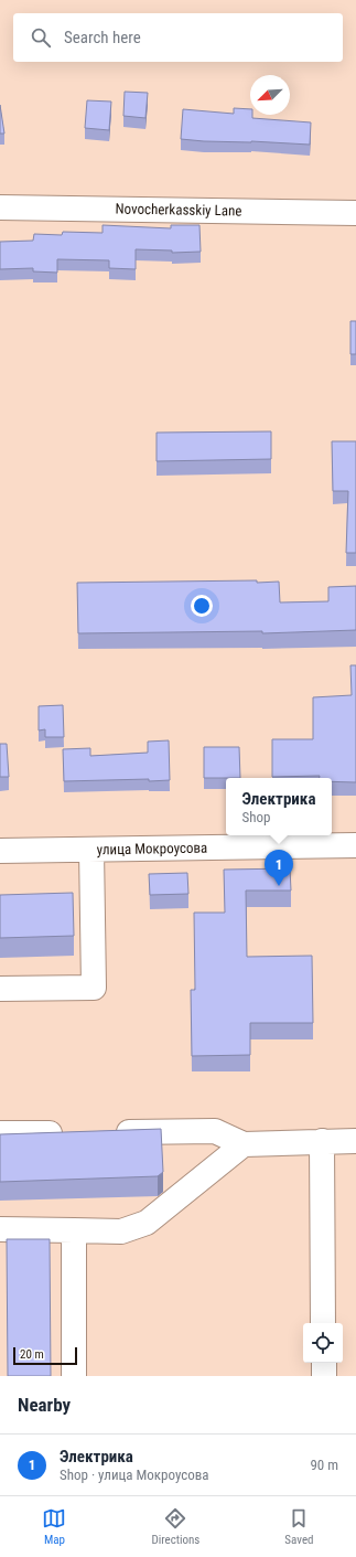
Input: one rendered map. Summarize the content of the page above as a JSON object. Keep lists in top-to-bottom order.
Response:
{
  "streets": {
    "street": ["Novocherkasskiy Lane", "улица Мокроусова"]
  },
  "scale_bar": "20 m",
  "north": "bottom left",
  "page": {
    "search": "Search here",
    "popup": ["Электрика", "Shop"],
    "pins": "1",
    "scale": "20 m",
    "heading": "Nearby",
    "list": [
      {
        "mark": "1",
        "name": "Электрика",
        "note": "Shop · улица Мокроусова",
        "value": "90 m"
      }
    ],
    "nav": ["Map", "Directions", "Saved"]
  }
}
